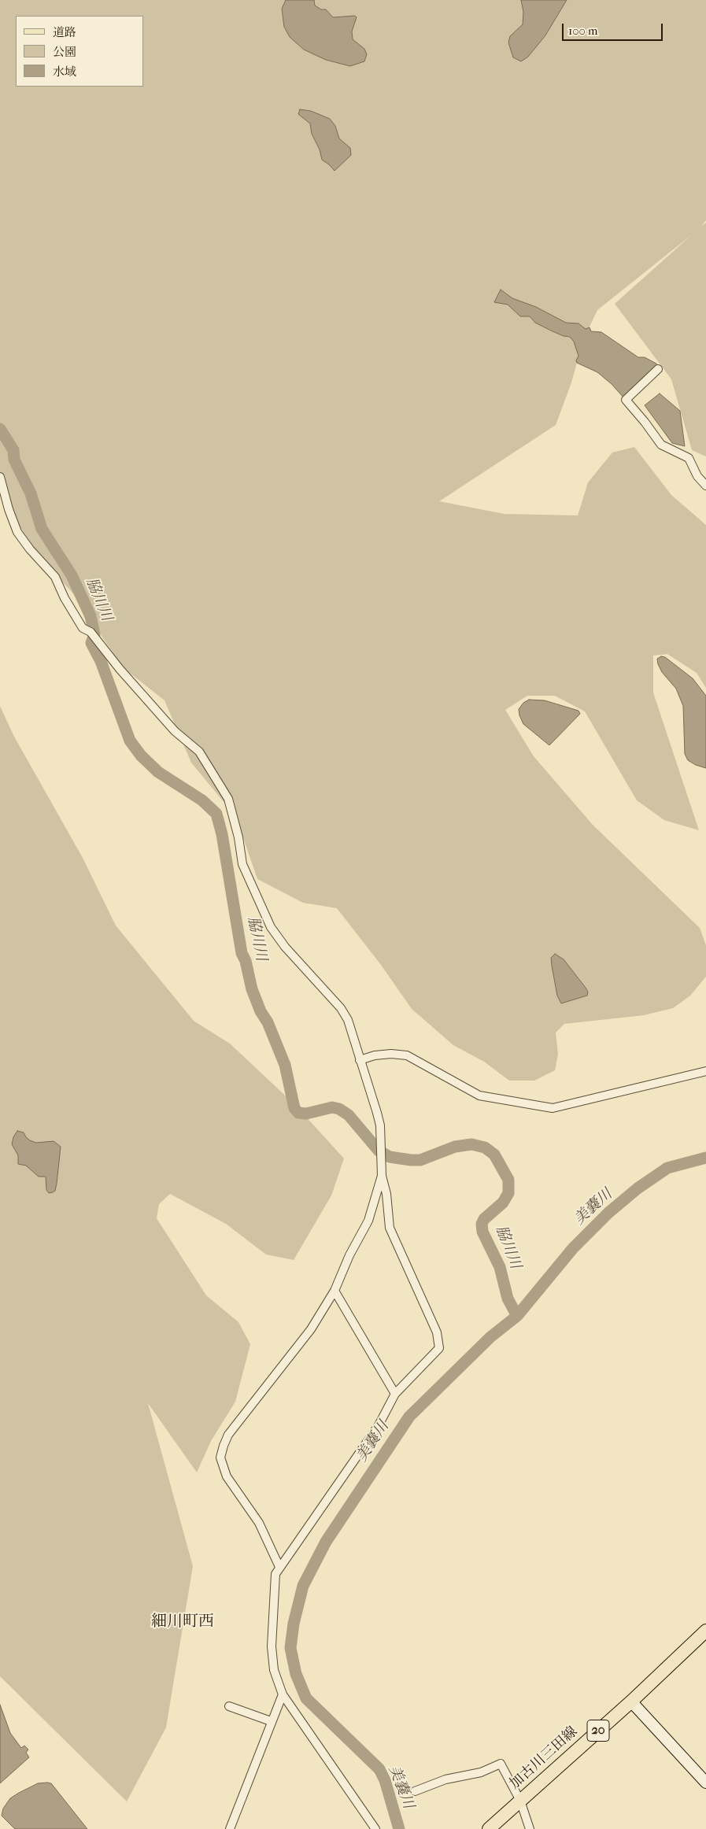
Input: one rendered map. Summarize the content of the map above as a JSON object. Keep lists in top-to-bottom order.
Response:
{
  "streets": {
    "main road": ["20", "加古川三田線"]
  },
  "districts": ["細川町西"],
  "water": ["脇川川", "美嚢川"],
  "legend": ["道路", "公園", "水域"],
  "scale_bar": "100 m"
}
